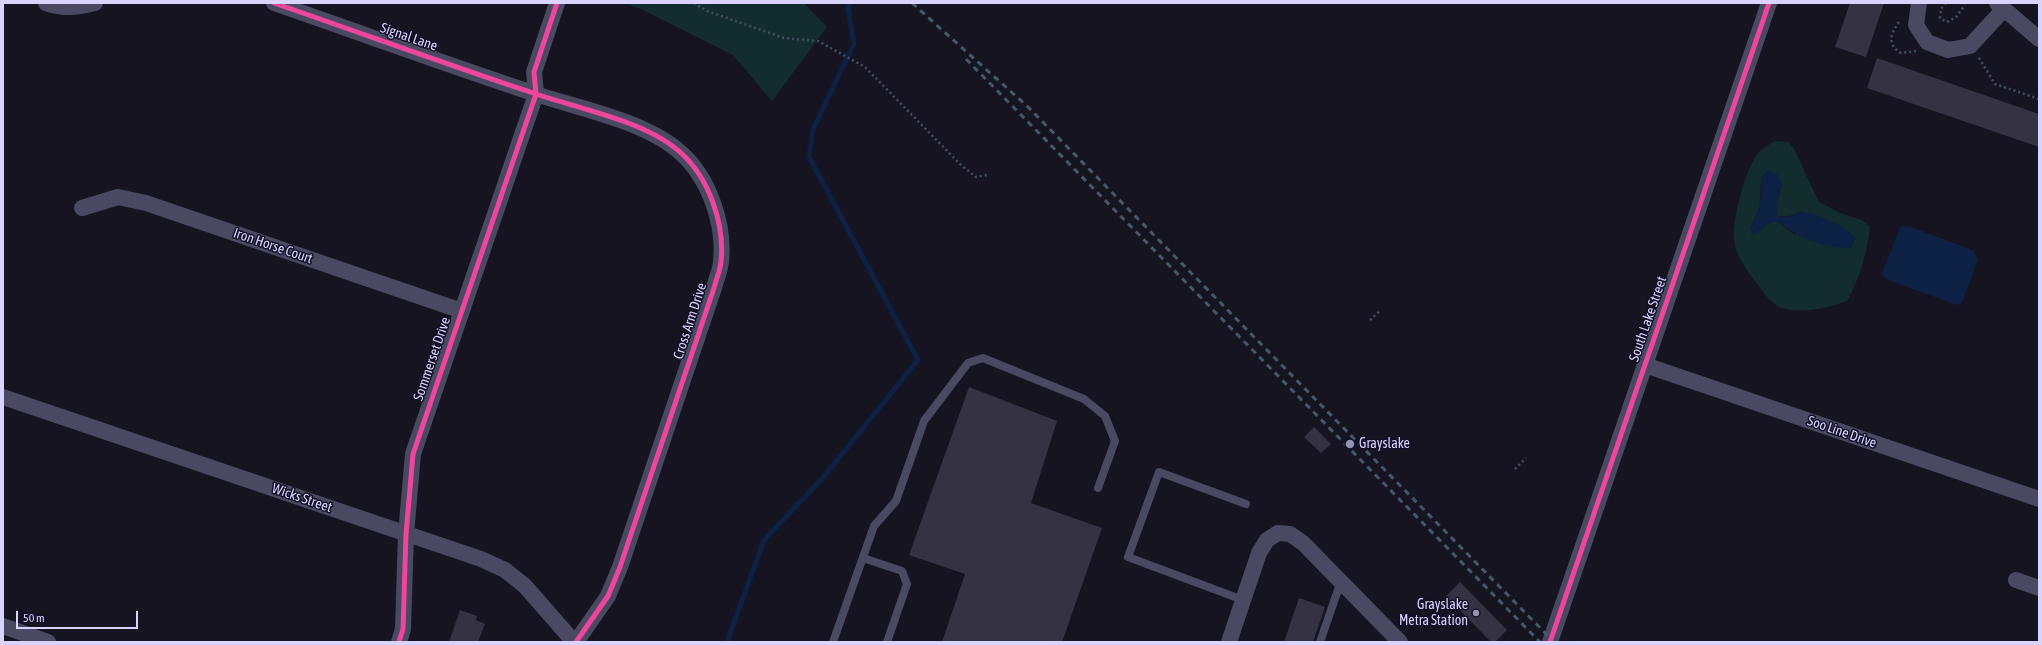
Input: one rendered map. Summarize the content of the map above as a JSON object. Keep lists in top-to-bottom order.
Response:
{
  "streets": {
    "street": [
      "Signal Lane",
      "Iron Horse Court",
      "South Lake Street",
      "Cross Arm Drive",
      "Sommerset Drive",
      "Soo Line Drive",
      "Wicks Street"
    ]
  },
  "crossings": [
    ["Signal Lane", "Cross Arm Drive"],
    ["Signal Lane", "Sommerset Drive"],
    ["Iron Horse Court", "Sommerset Drive"],
    ["South Lake Street", "Soo Line Drive"],
    ["Cross Arm Drive", "Sommerset Drive"],
    ["Cross Arm Drive", "Wicks Street"],
    ["Sommerset Drive", "Wicks Street"]
  ],
  "places": ["Grayslake", "Grayslake Metra Station"],
  "scale_bar": "50 m"
}
